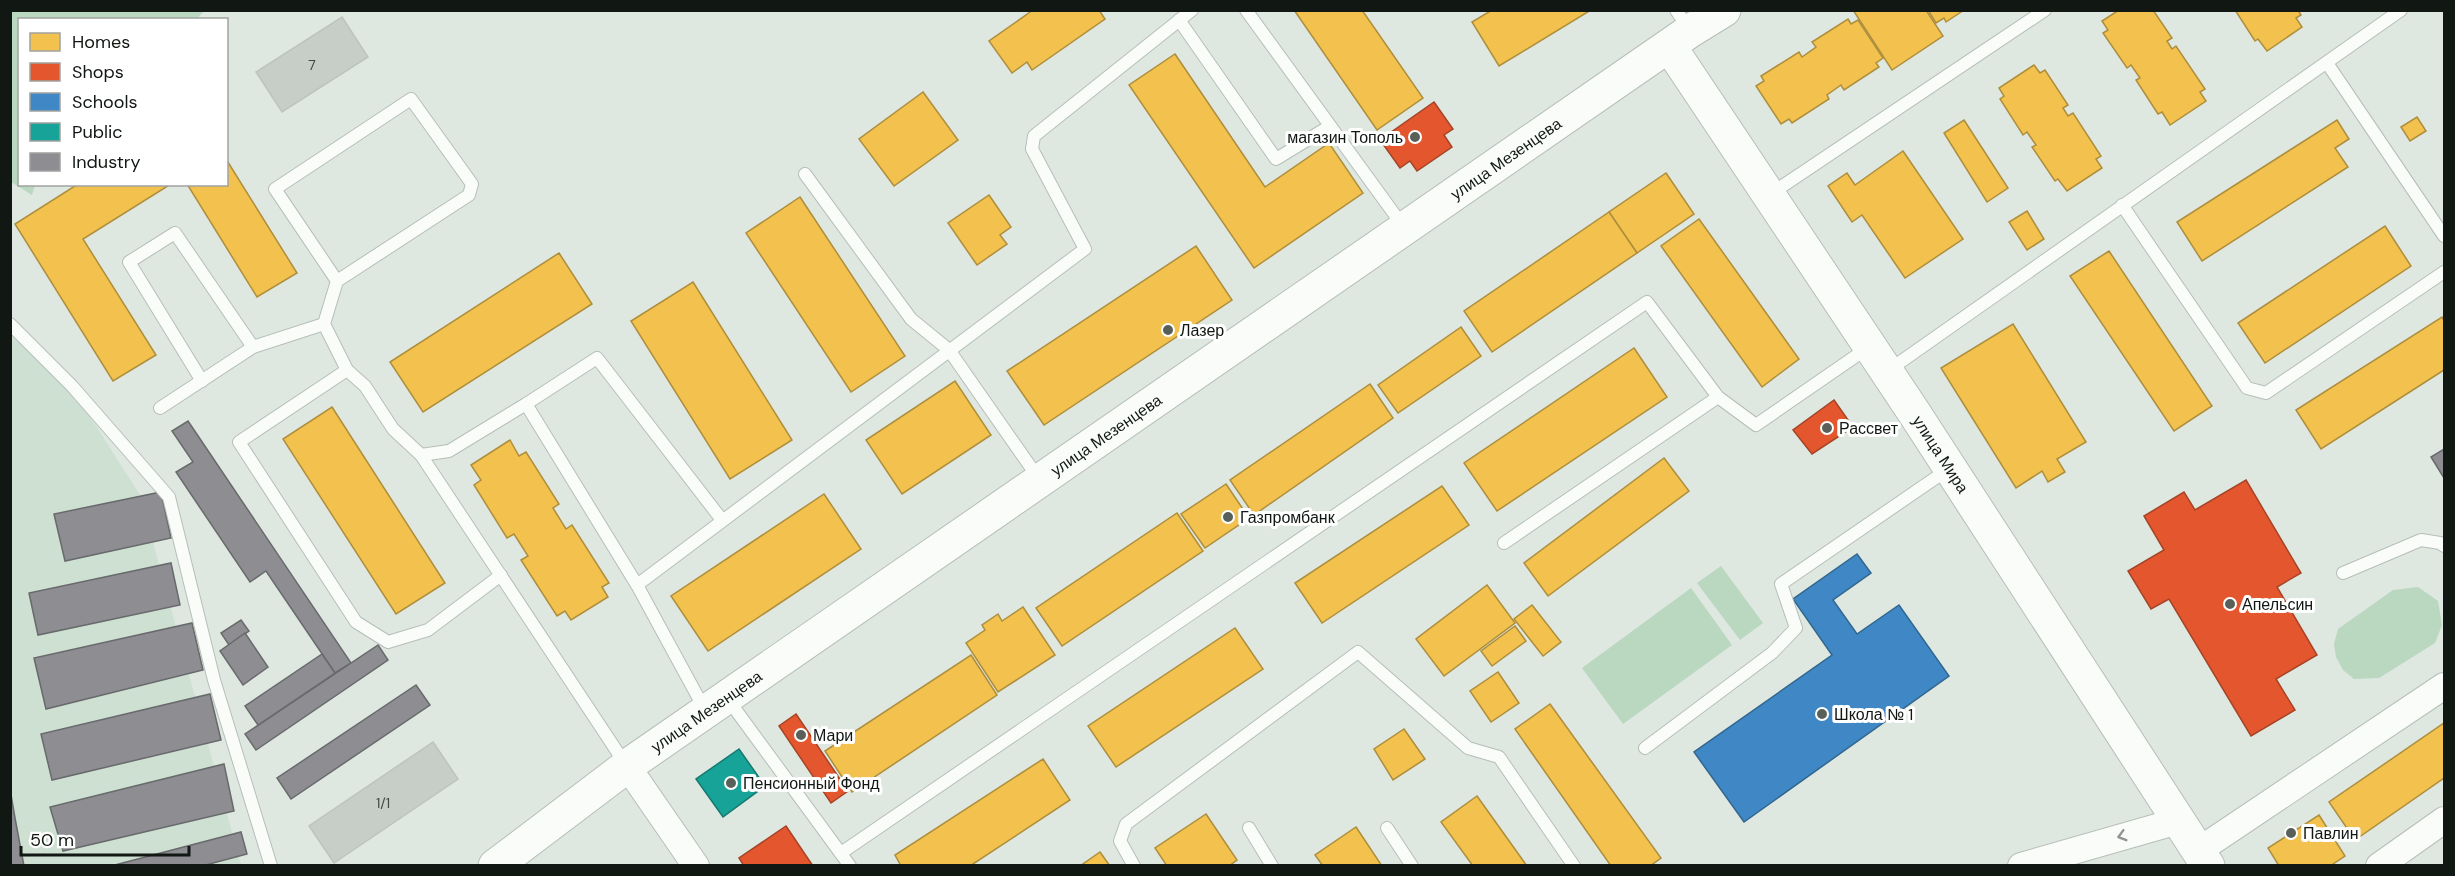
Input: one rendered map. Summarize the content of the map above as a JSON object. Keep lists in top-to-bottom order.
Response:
{
  "streets": {
    "main road": ["улица Мезенцева", "улица Мира"]
  },
  "crossings": [
    ["улица Мезенцева", "улица Мира"]
  ],
  "places": [
    "магазин Тополь",
    "Лазер",
    "Рассвет",
    "Газпромбанк",
    "Апельсин",
    "Школа № 1",
    "Мари",
    "Пенсионный Фонд",
    "Павлин"
  ],
  "house_numbers": ["7", "1/1"],
  "legend": [
    "Homes",
    "Shops",
    "Schools",
    "Public",
    "Industry"
  ],
  "scale_bar": "50 m"
}
